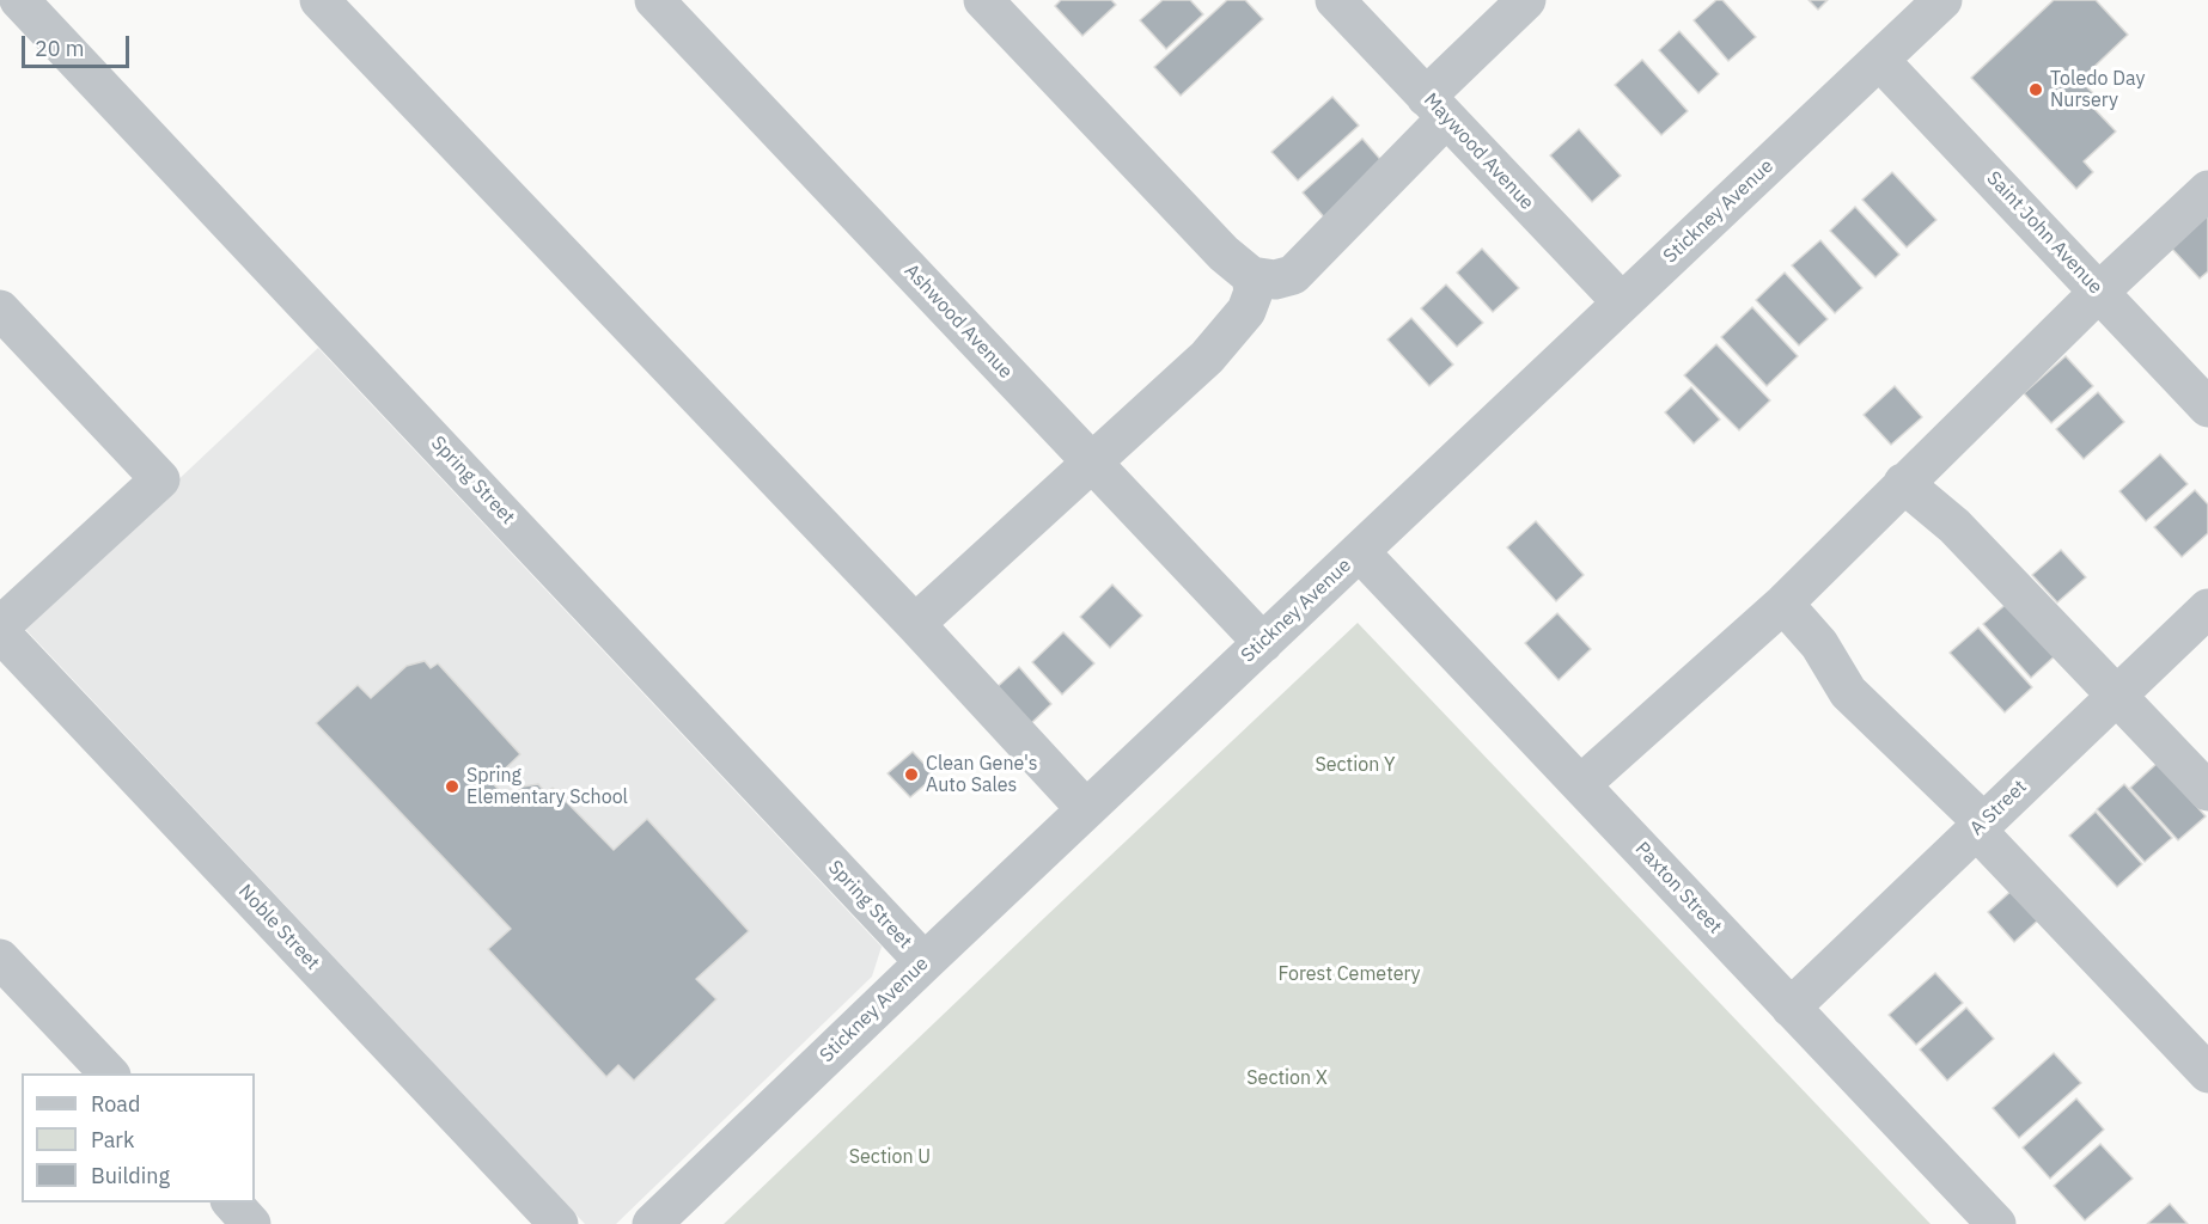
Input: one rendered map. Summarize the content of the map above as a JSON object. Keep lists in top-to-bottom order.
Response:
{
  "streets": {
    "street": [
      "Maywood Avenue",
      "Stickney Avenue",
      "Saint John Avenue",
      "Ashwood Avenue",
      "Spring Street",
      "A Street",
      "Paxton Street",
      "Noble Street"
    ]
  },
  "crossings": [
    ["Maywood Avenue", "Stickney Avenue"],
    ["Stickney Avenue", "Saint John Avenue"],
    ["Stickney Avenue", "Ashwood Avenue"],
    ["Stickney Avenue", "Spring Street"],
    ["Stickney Avenue", "Paxton Street"],
    ["A Street", "Paxton Street"]
  ],
  "parks": [
    "Section Y",
    "Forest Cemetery",
    "Section X",
    "Section U"
  ],
  "places": ["Toledo Day Nursery", "Clean Gene's Auto Sales", "Spring Elementary School"],
  "legend": ["Road", "Park", "Building"],
  "scale_bar": "20 m"
}
